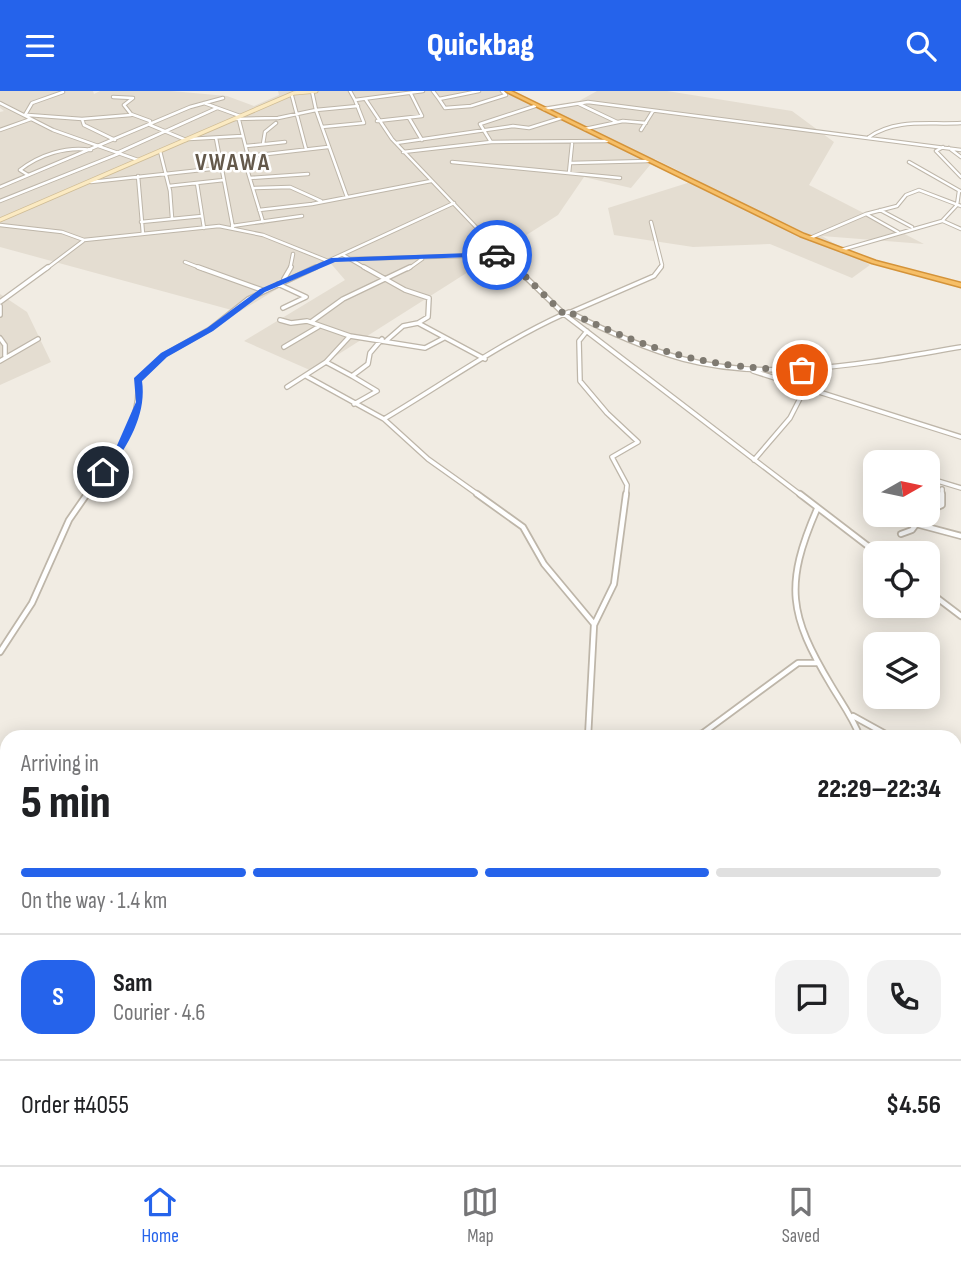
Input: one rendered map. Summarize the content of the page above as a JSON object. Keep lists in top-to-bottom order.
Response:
{
  "districts": ["VWAWA"],
  "north": "right",
  "page": {
    "header": "Quickbag",
    "heading": ["5 min", "Arriving in", "22:29–22:34"],
    "panel": [
      "Sam",
      "Courier · 4.6",
      "Order #4055",
      "$4.56"
    ],
    "bar": "On the way · 1.4 km",
    "round": "S",
    "tabs": ["Home", "Map", "Saved"]
  }
}
